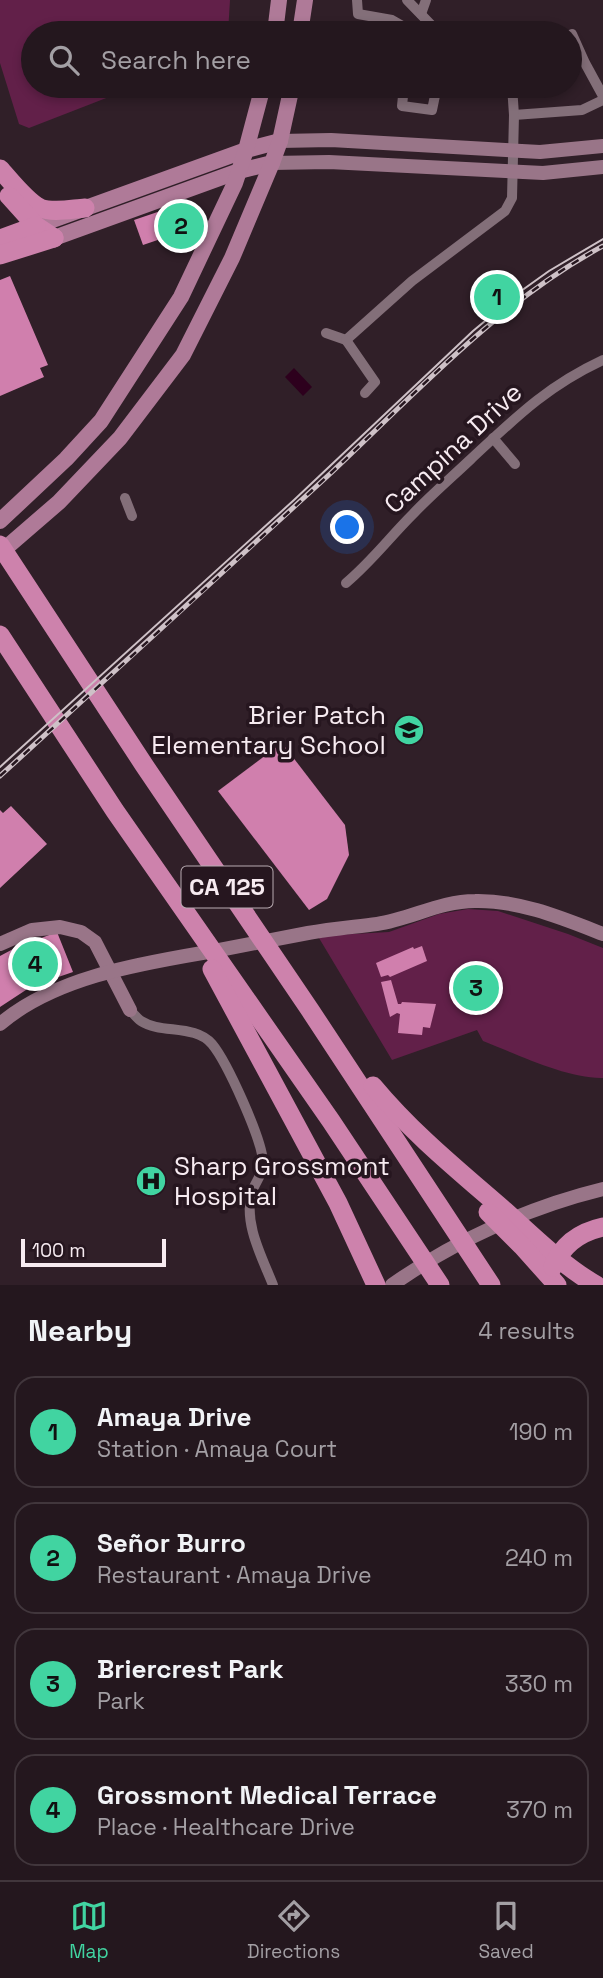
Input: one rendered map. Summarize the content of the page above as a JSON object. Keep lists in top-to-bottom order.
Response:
{
  "streets": {
    "highway": ["CA 125"],
    "street": ["Campina Drive"]
  },
  "places": {
    "school or university": ["Brier Patch Elementary School"],
    "hospital": ["Sharp Grossmont Hospital"]
  },
  "scale_bar": "100 m",
  "page": {
    "search": "Search here",
    "pins": [
      "2",
      "1",
      "4",
      "3"
    ],
    "scale": "100 m",
    "heading": ["Nearby", "4 results"],
    "list": [
      {
        "mark": "1",
        "name": "Amaya Drive",
        "note": "Station · Amaya Court",
        "value": "190 m"
      },
      {
        "mark": "2",
        "name": "Señor Burro",
        "note": "Restaurant · Amaya Drive",
        "value": "240 m"
      },
      {
        "mark": "3",
        "name": "Briercrest Park",
        "note": "Park",
        "value": "330 m"
      },
      {
        "mark": "4",
        "name": "Grossmont Medical Terrace",
        "note": "Place · Healthcare Drive",
        "value": "370 m"
      }
    ],
    "nav": ["Map", "Directions", "Saved"]
  }
}
